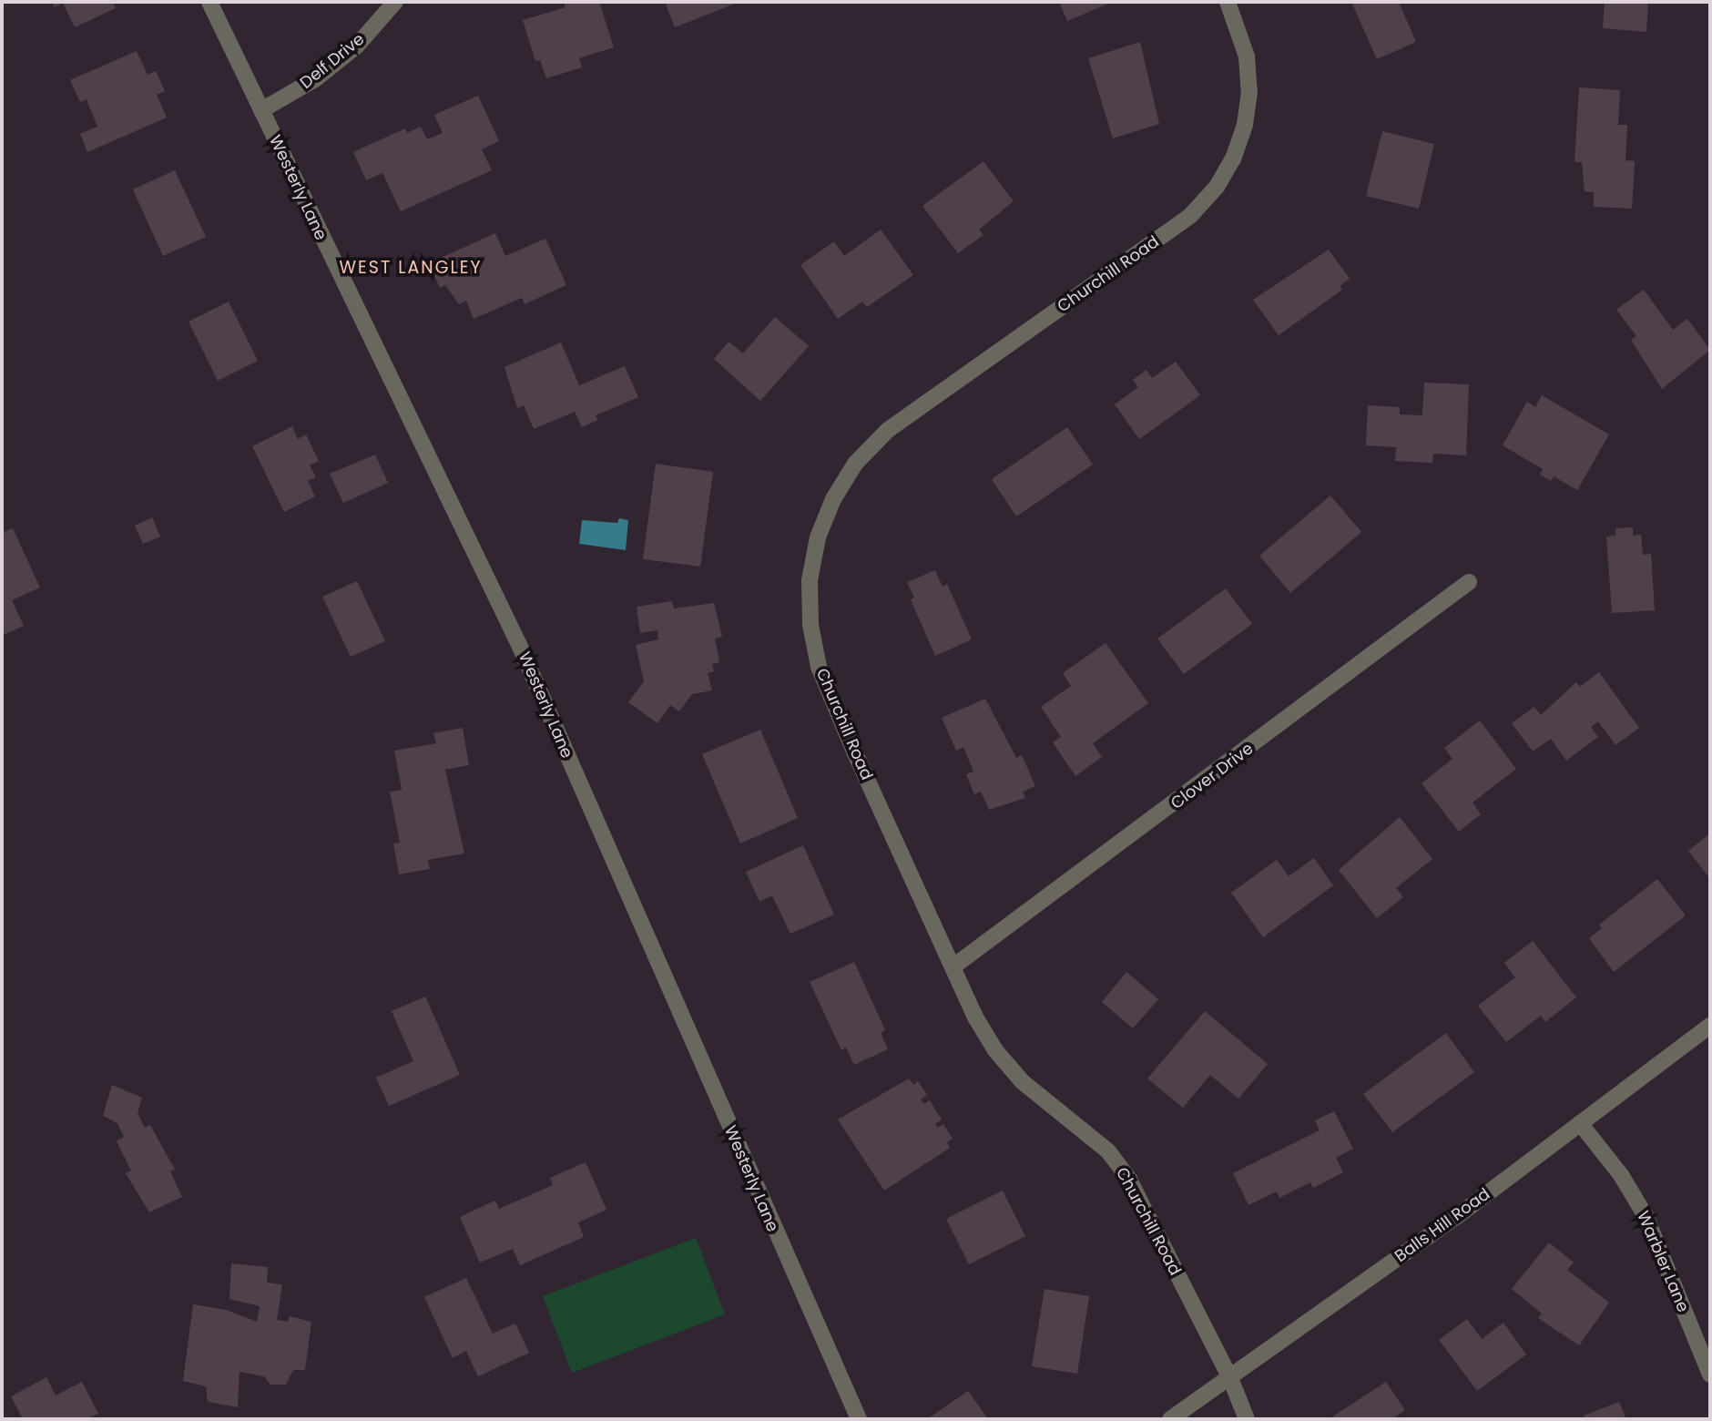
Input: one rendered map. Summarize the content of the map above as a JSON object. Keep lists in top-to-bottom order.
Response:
{
  "streets": {
    "street": [
      "Delf Drive",
      "Westerly Lane",
      "Churchill Road",
      "Clover Drive",
      "Balls Hill Road",
      "Warbler Lane"
    ]
  },
  "crossings": [
    ["Delf Drive", "Westerly Lane"],
    ["Churchill Road", "Clover Drive"],
    ["Churchill Road", "Balls Hill Road"],
    ["Balls Hill Road", "Warbler Lane"]
  ],
  "districts": ["WEST LANGLEY"]
}
